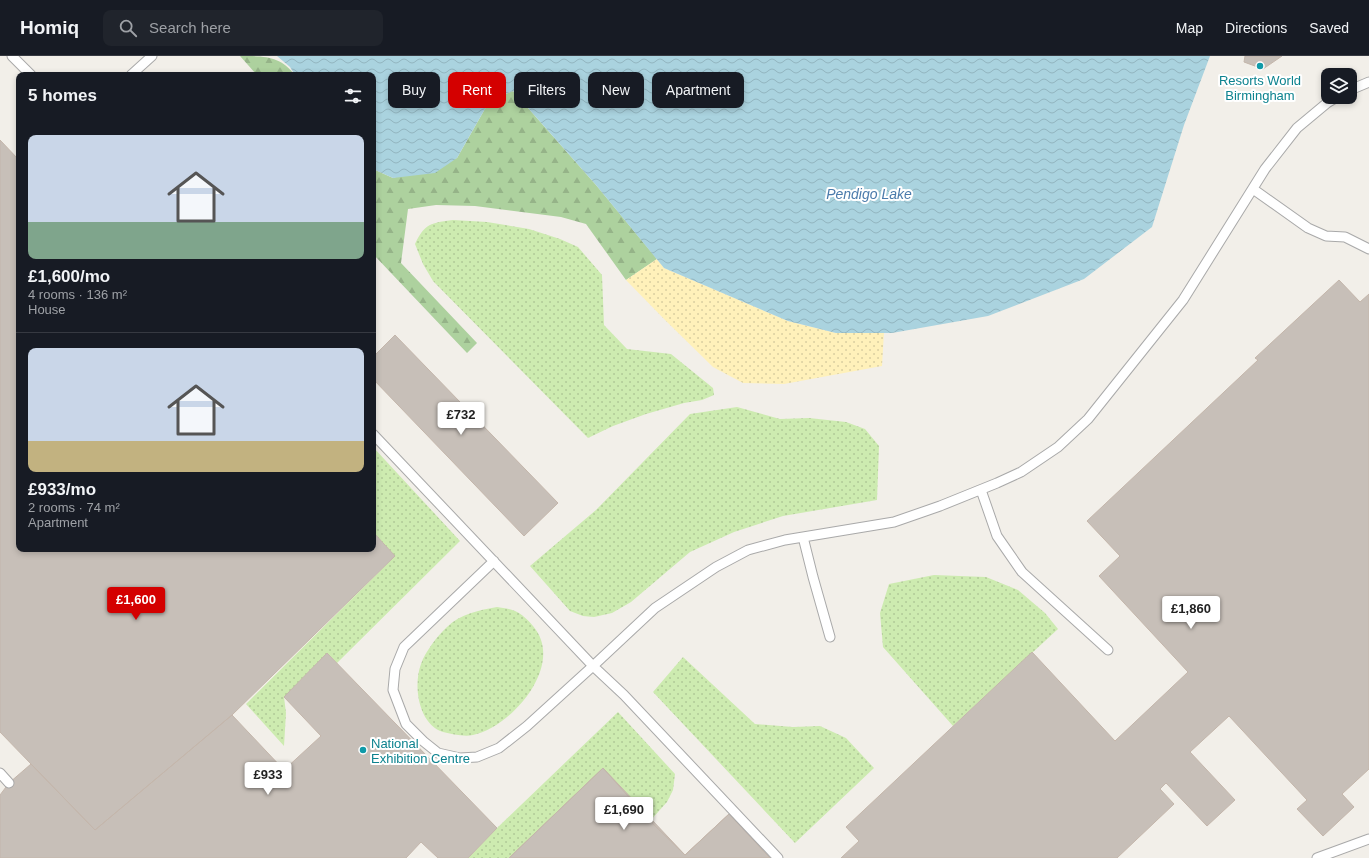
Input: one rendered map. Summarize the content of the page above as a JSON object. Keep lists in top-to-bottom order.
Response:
{
  "water": ["Pendigo Lake"],
  "places": ["Resorts World Birmingham", "National Exhibition Centre"],
  "page": {
    "header": "Homiq",
    "search": "Search here",
    "nav": ["Map", "Directions", "Saved"],
    "chip": [
      "Buy",
      "Rent",
      "Filters",
      "New",
      "Apartment"
    ],
    "heading": "5 homes",
    "list": [
      {
        "name": "£1,600/mo",
        "note": "4 rooms · 136 m² · House"
      },
      {
        "name": "£933/mo",
        "note": "2 rooms · 74 m² · Apartment"
      }
    ],
    "price": [
      "£732",
      "£1,600",
      "£1,860",
      "£933",
      "£1,690"
    ]
  }
}
